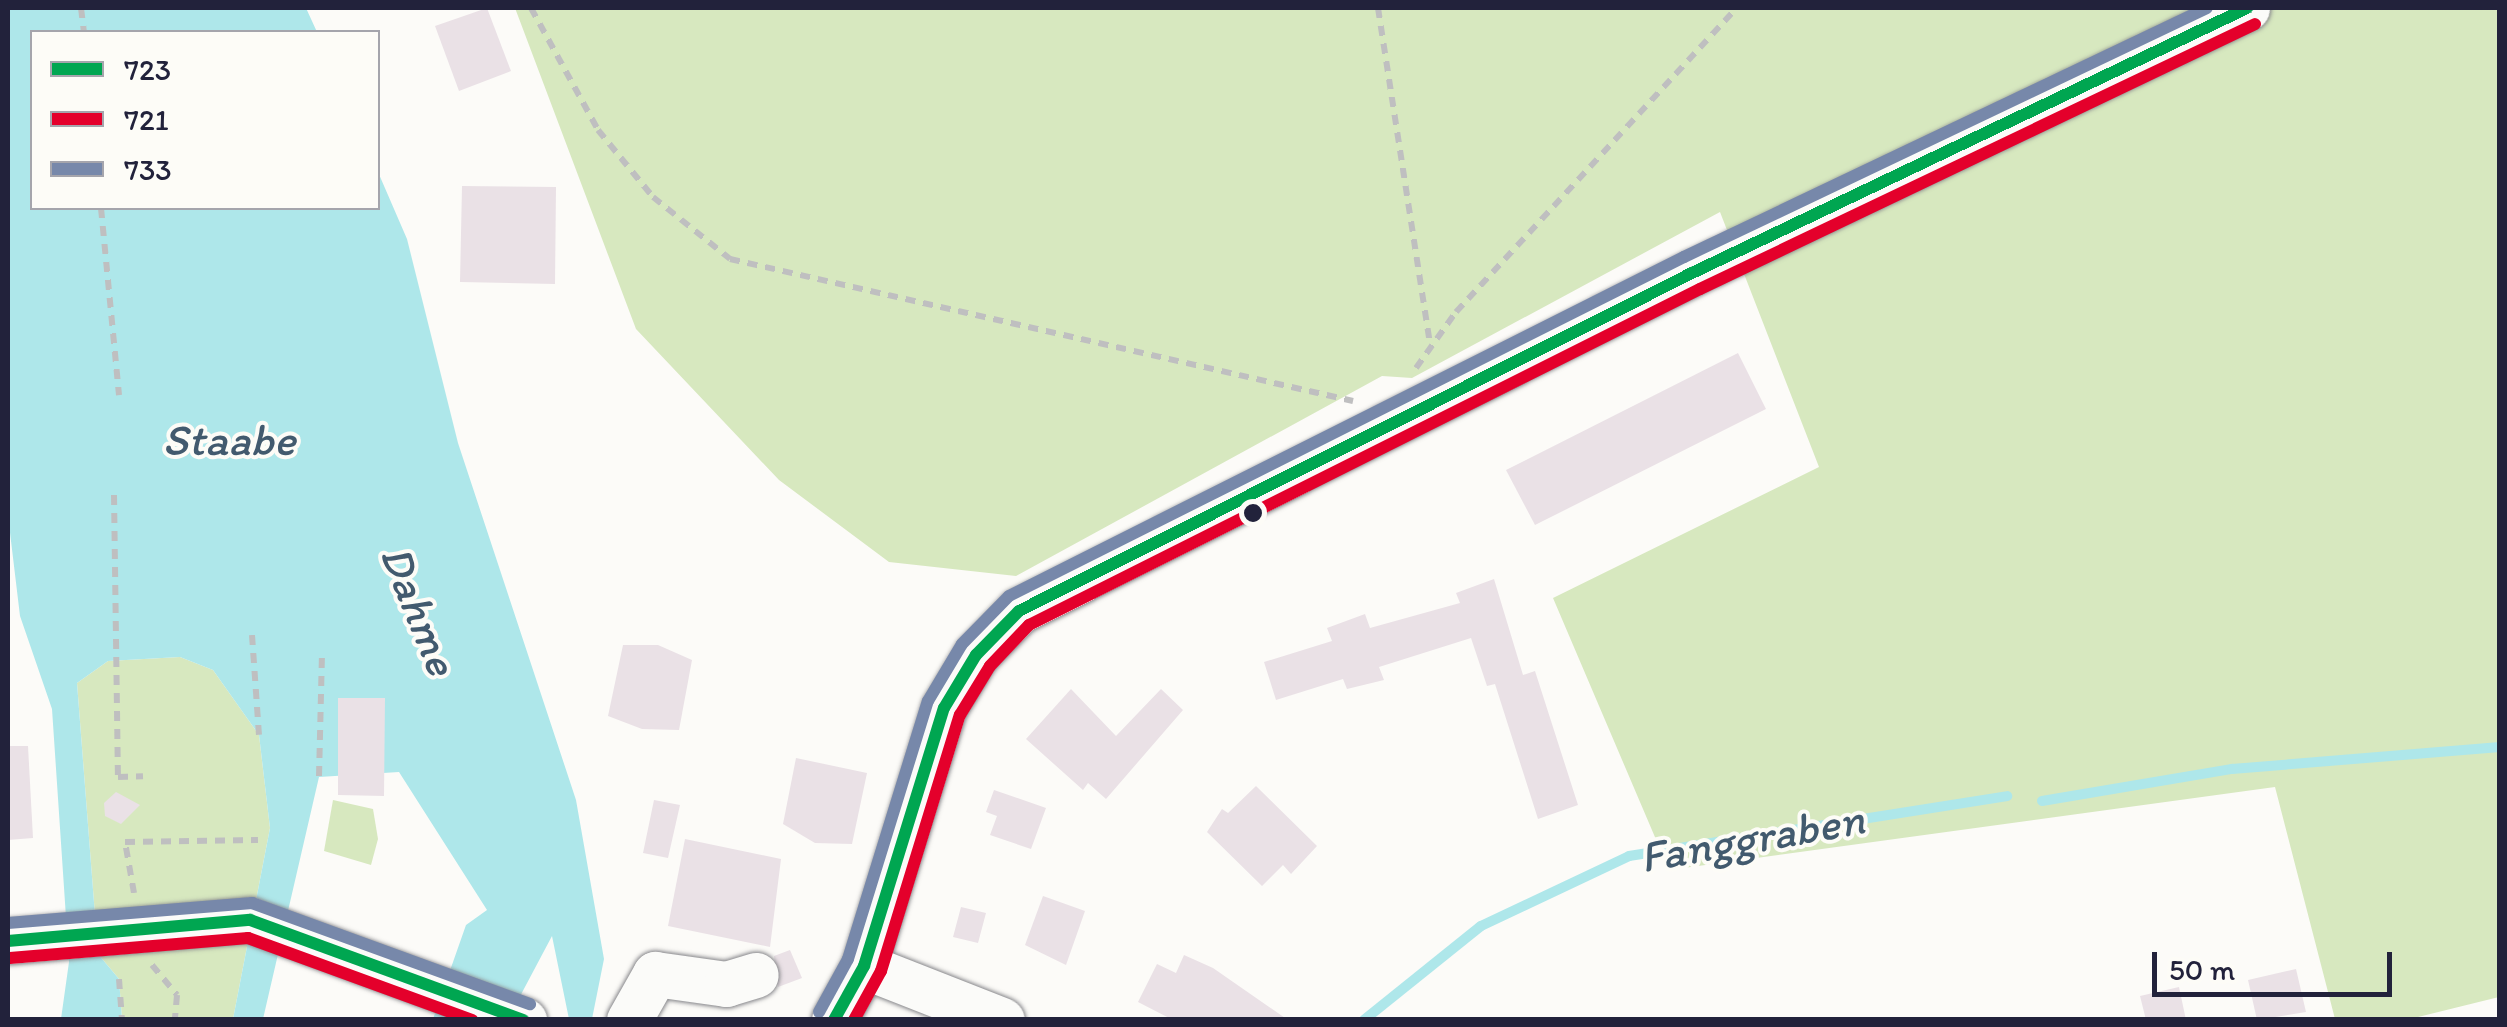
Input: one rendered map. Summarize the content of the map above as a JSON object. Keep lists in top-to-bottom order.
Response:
{
  "water": ["Staabe", "Dahme", "Fanggraben"],
  "lines": ["transit line 723", "transit line 733", "transit line 721"],
  "legend": ["723", "721", "733"],
  "scale_bar": "50 m"
}
